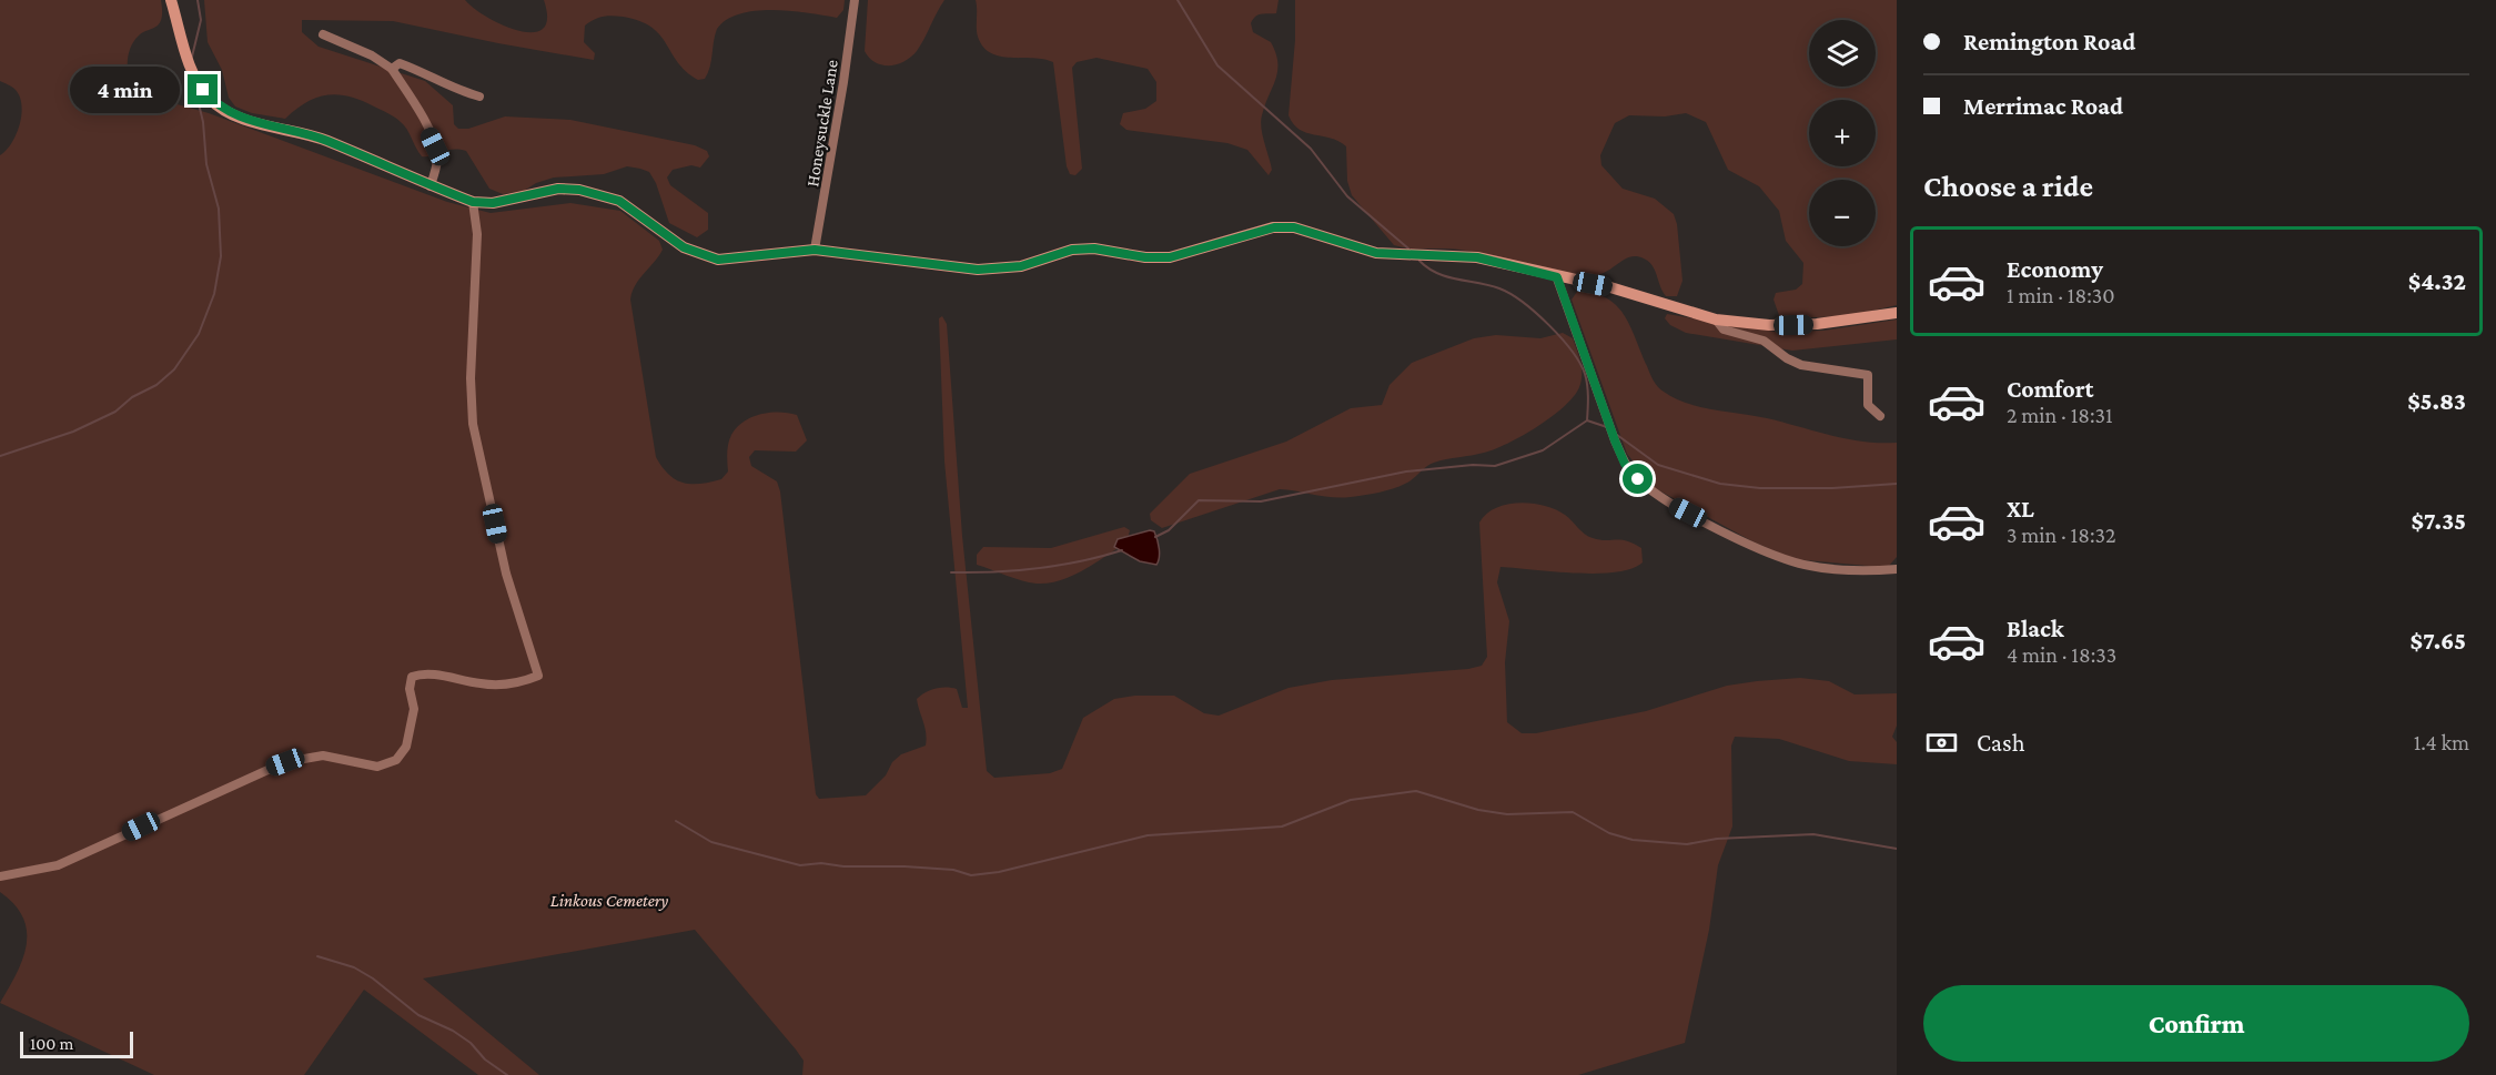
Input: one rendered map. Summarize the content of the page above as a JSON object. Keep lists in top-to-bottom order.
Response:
{
  "streets": {
    "street": ["Honeysuckle Lane"]
  },
  "parks": ["Linkous Cemetery"],
  "scale_bar": "100 m",
  "page": {
    "banner": ["Remington Road", "Merrimac Road"],
    "map_buttons": ["+", "−"],
    "bubble": "4 min",
    "heading": "Choose a ride",
    "list": [
      {
        "name": "Economy",
        "note": "1 min · 18:30",
        "value": "$4.32"
      },
      {
        "name": "Comfort",
        "note": "2 min · 18:31",
        "value": "$5.83"
      },
      {
        "name": "XL",
        "note": "3 min · 18:32",
        "value": "$7.35"
      },
      {
        "name": "Black",
        "note": "4 min · 18:33",
        "value": "$7.65"
      }
    ],
    "pay": ["Cash", "1.4 km"],
    "buttons": "Confirm",
    "scale": "100 m"
  }
}
